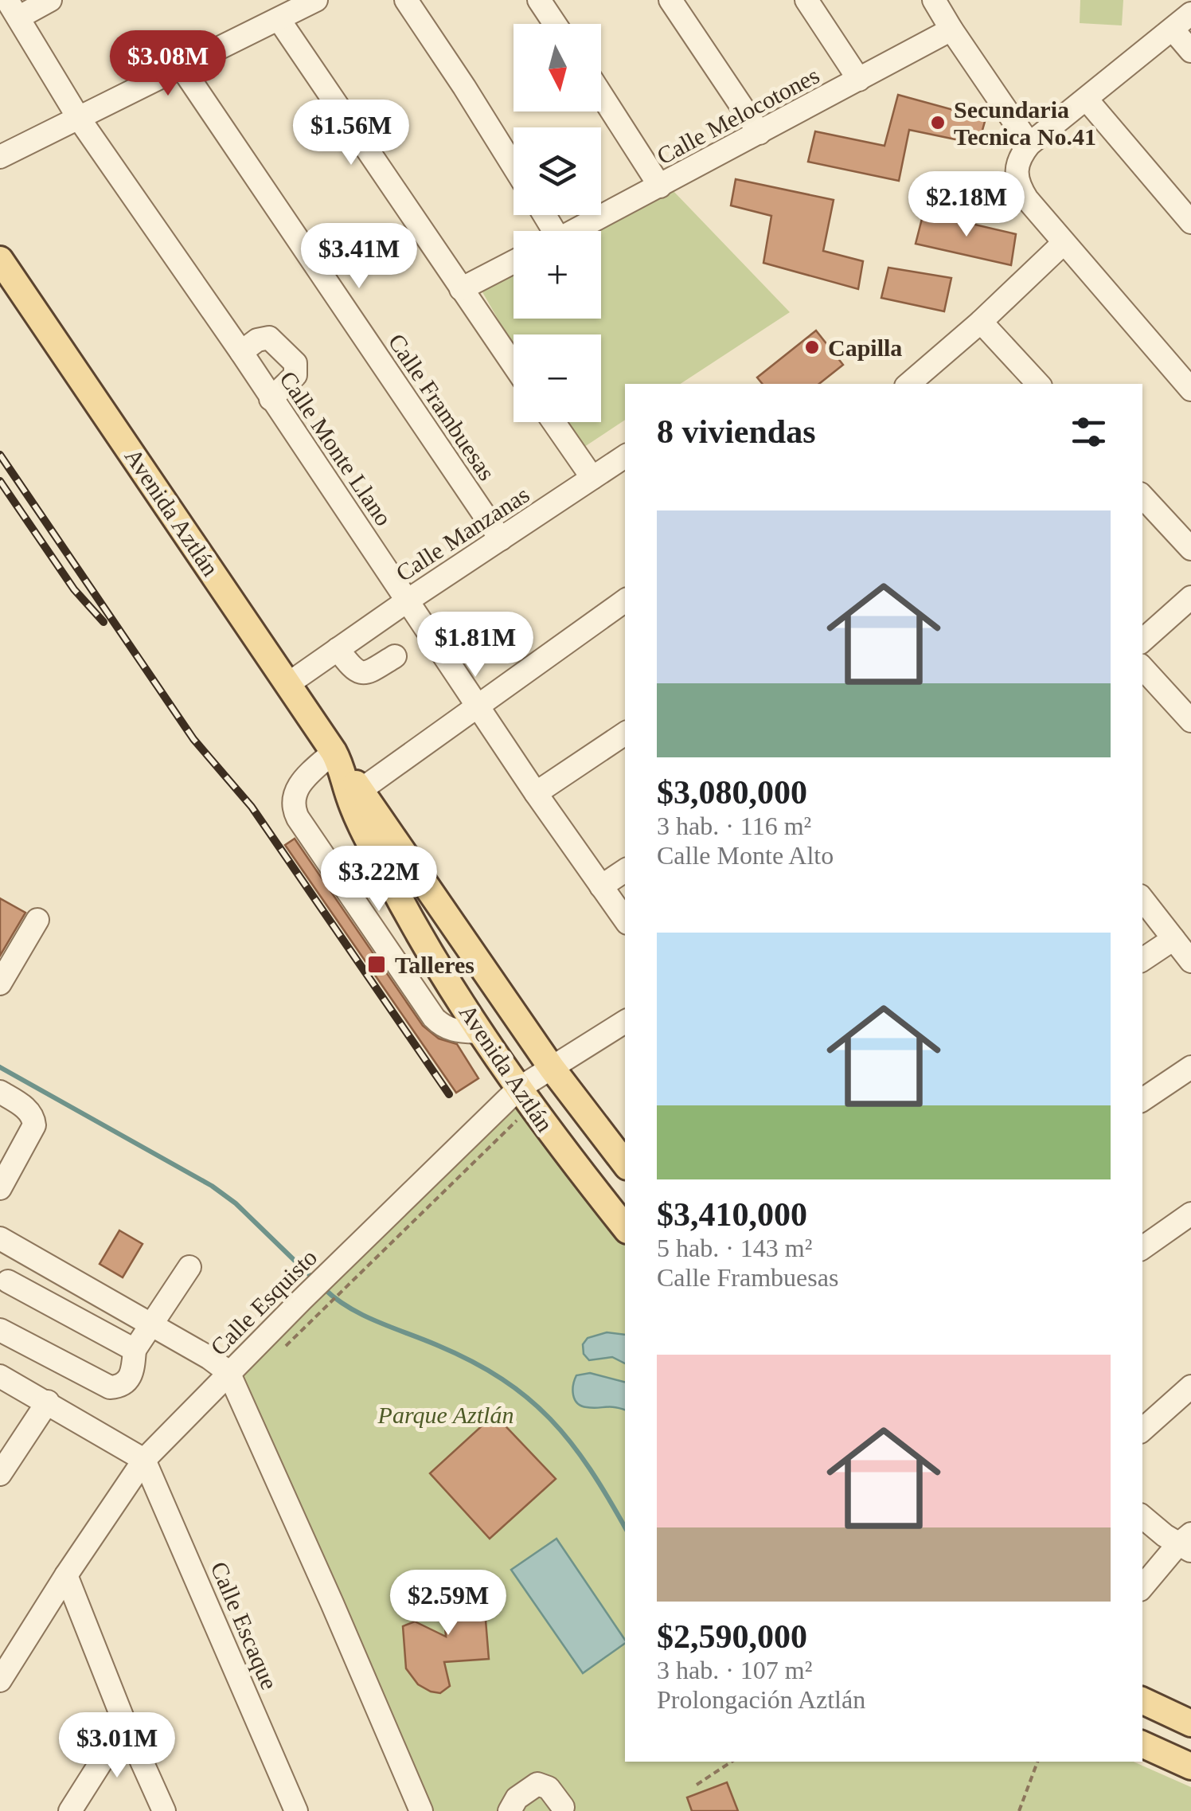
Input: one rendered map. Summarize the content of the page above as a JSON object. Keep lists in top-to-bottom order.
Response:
{
  "streets": {
    "main road": ["Avenida Aztlán"],
    "street": [
      "Calle Melocotones",
      "Calle Frambuesas",
      "Calle Monte Llano",
      "Calle Manzanas",
      "Calle Esquisto",
      "Calle Escaque"
    ]
  },
  "crossings": [
    ["Calle Frambuesas", "Calle Manzanas"],
    ["Calle Monte Llano", "Calle Manzanas"],
    ["Avenida Aztlán", "Calle Manzanas"],
    ["Avenida Aztlán", "Calle Esquisto"],
    ["Calle Esquisto", "Calle Escaque"]
  ],
  "parks": ["Parque Aztlán"],
  "places": {
    "other": ["Secundaria Tecnica No.41", "Capilla"],
    "transit": ["Talleres"]
  },
  "north": "bottom",
  "page": {
    "map_buttons": ["+", "−"],
    "price": [
      "$3.08M",
      "$1.56M",
      "$2.18M",
      "$3.41M",
      "$1.81M",
      "$3.22M",
      "$2.59M",
      "$3.01M"
    ],
    "heading": "8 viviendas",
    "list": [
      {
        "name": "$3,080,000",
        "note": "3 hab. · 116 m² · Calle Monte Alto"
      },
      {
        "name": "$3,410,000",
        "note": "5 hab. · 143 m² · Calle Frambuesas"
      },
      {
        "name": "$2,590,000",
        "note": "3 hab. · 107 m² · Prolongación Aztlán"
      }
    ]
  }
}
